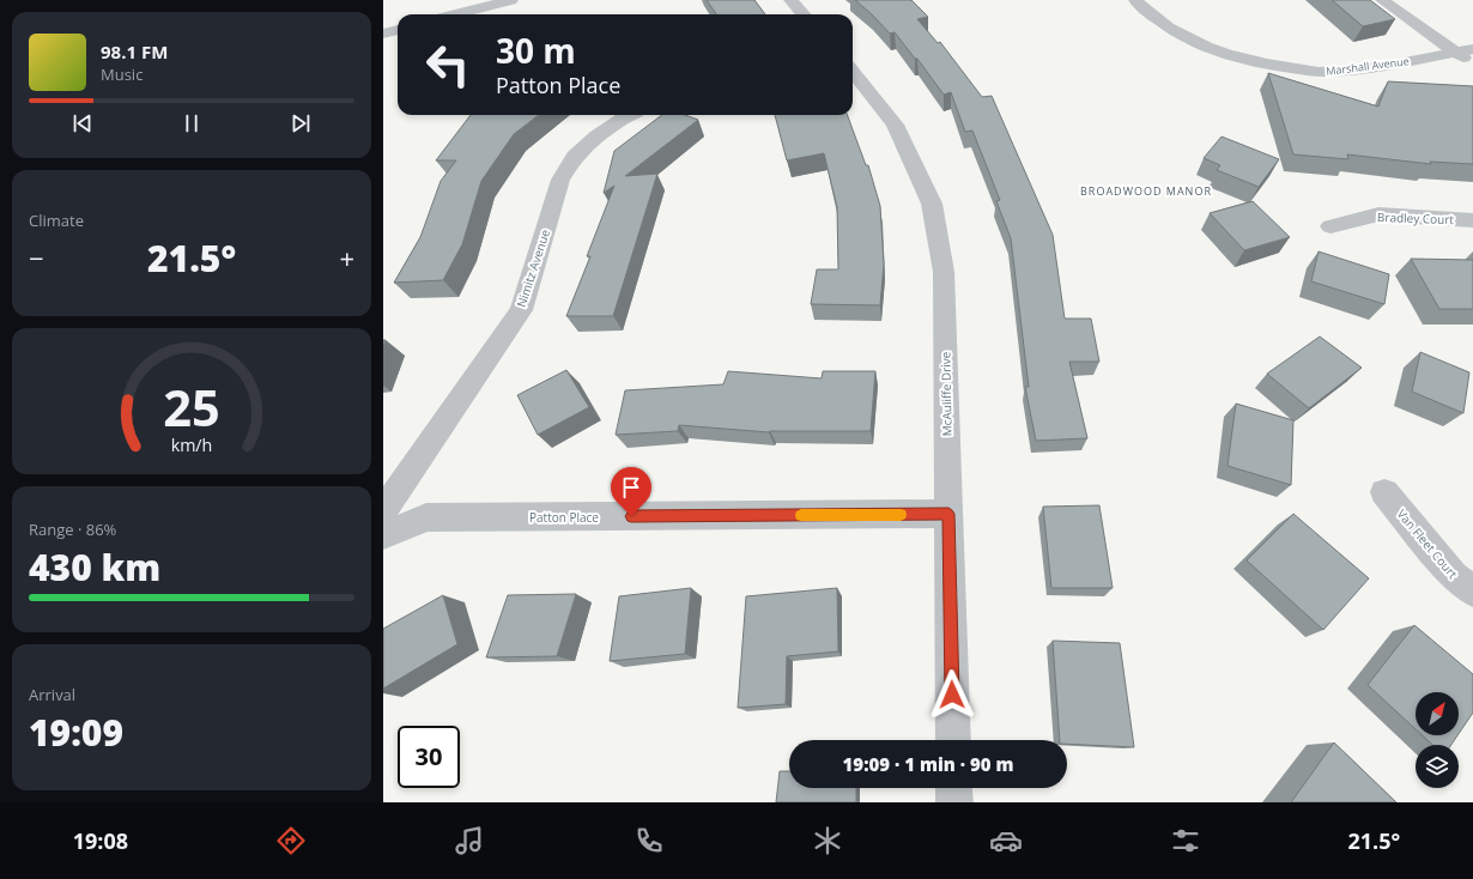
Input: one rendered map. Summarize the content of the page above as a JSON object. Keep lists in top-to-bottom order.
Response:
{
  "streets": {
    "street": [
      "Marshall Avenue",
      "Bradley Court",
      "Nimitz Avenue",
      "McAuliffe Drive",
      "Patton Place",
      "Van Fleet Court"
    ]
  },
  "crossings": [
    ["McAuliffe Drive", "Patton Place"]
  ],
  "districts": ["BROADWOOD MANOR"],
  "north": "top right",
  "page": {
    "turn": ["30 m", "Patton Place"],
    "song": ["98.1 FM", "Music"],
    "tile": [
      "Climate",
      ["Range · 86%", "430 km"],
      ["Arrival", "19:09"]
    ],
    "heat": ["−", "21.5°", "+"],
    "limit": "30",
    "trip": "19:09 · 1 min · 90 m",
    "tabs": ["19:08", "21.5°"],
    "gauge": ["25", "km/h"]
  }
}
